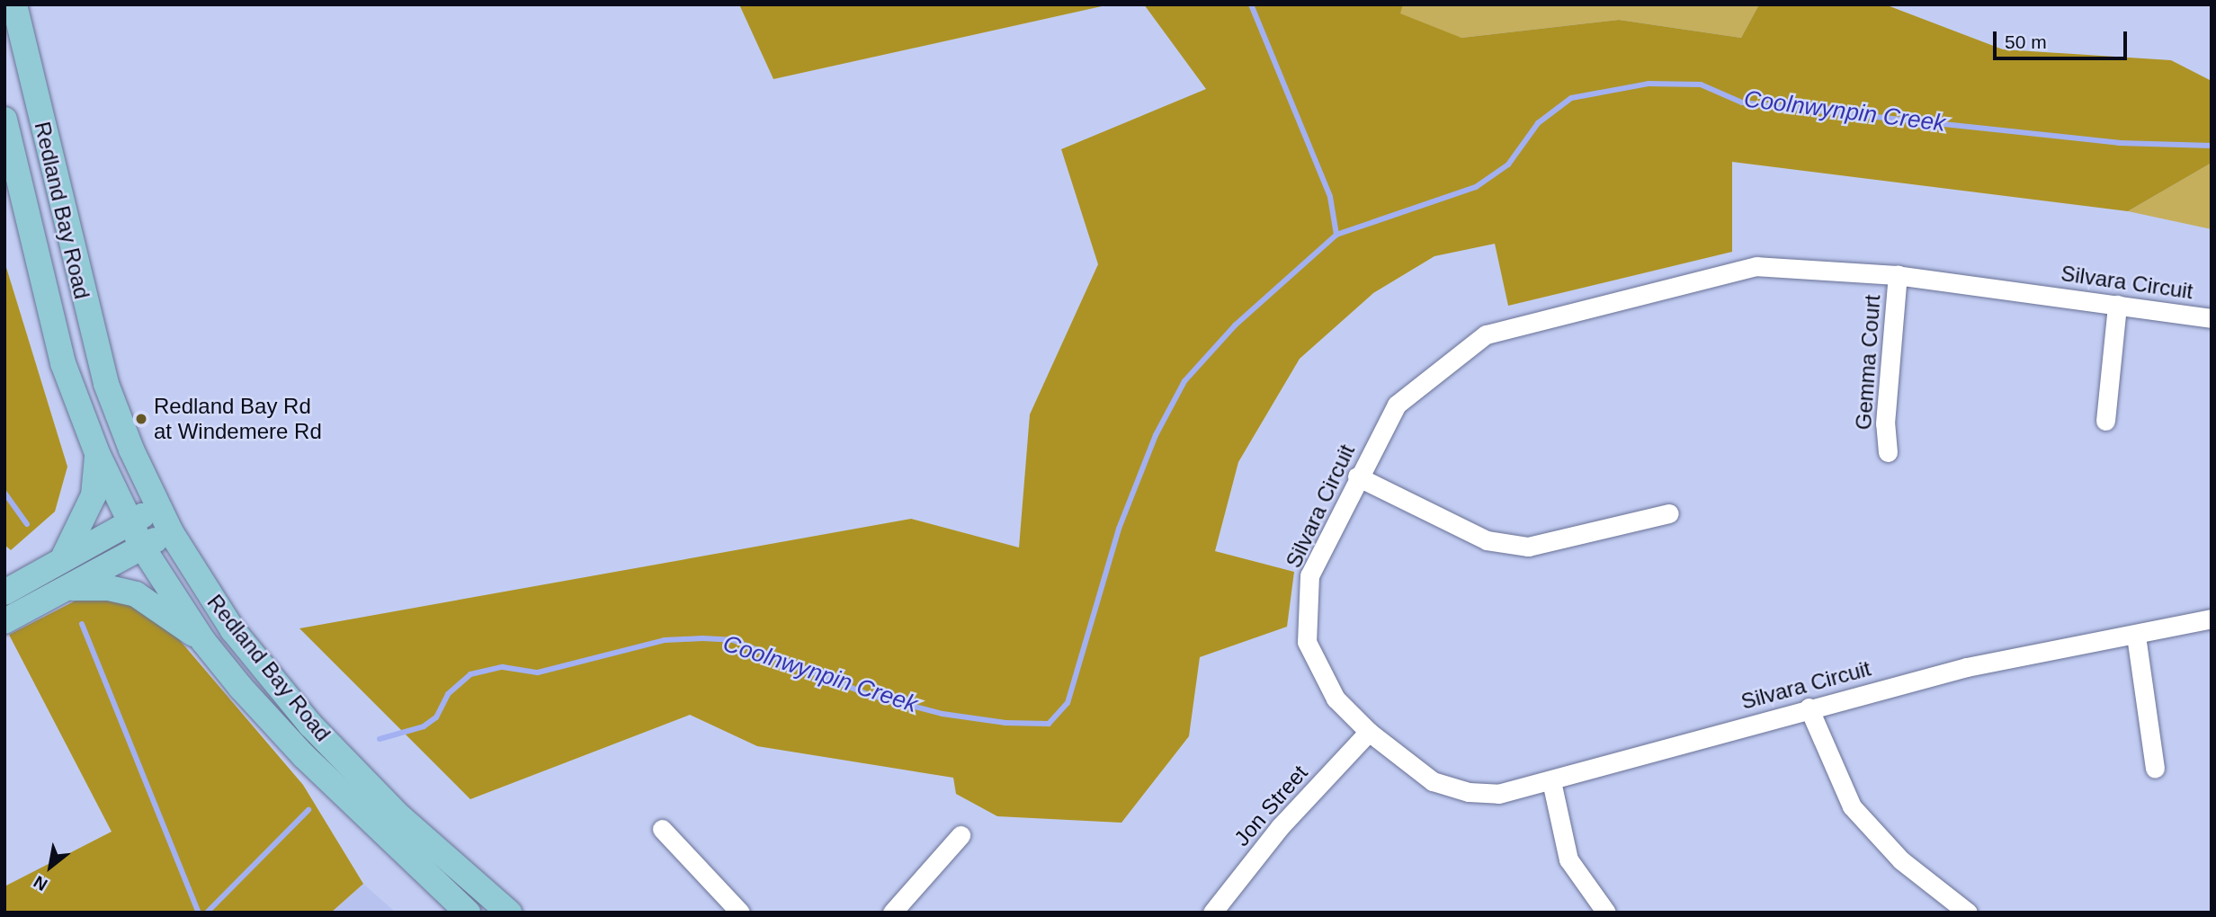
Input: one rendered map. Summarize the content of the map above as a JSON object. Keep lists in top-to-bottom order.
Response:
{
  "streets": {
    "main road": ["Redland Bay Road"],
    "street": ["Silvara Circuit", "Gemma Court", "Jon Street"]
  },
  "crossings": [
    ["Silvara Circuit", "Gemma Court"],
    ["Silvara Circuit", "Jon Street"]
  ],
  "water": ["Coolnwynpin Creek"],
  "places": ["Redland Bay Rd at Windemere Rd"],
  "scale_bar": "50 m",
  "north": "bottom left"
}
